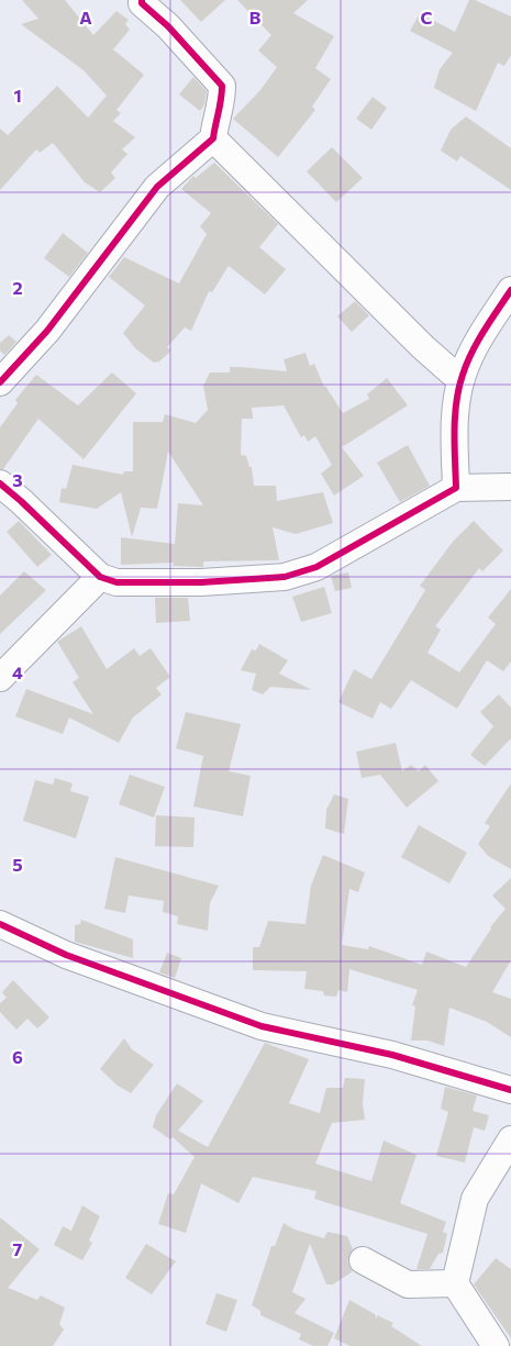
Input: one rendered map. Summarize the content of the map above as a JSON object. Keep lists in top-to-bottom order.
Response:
{
  "grid": {
    "columns": ["A", "B", "C"],
    "rows": [
      "1",
      "2",
      "3",
      "4",
      "5",
      "6",
      "7"
    ]
  }
}
